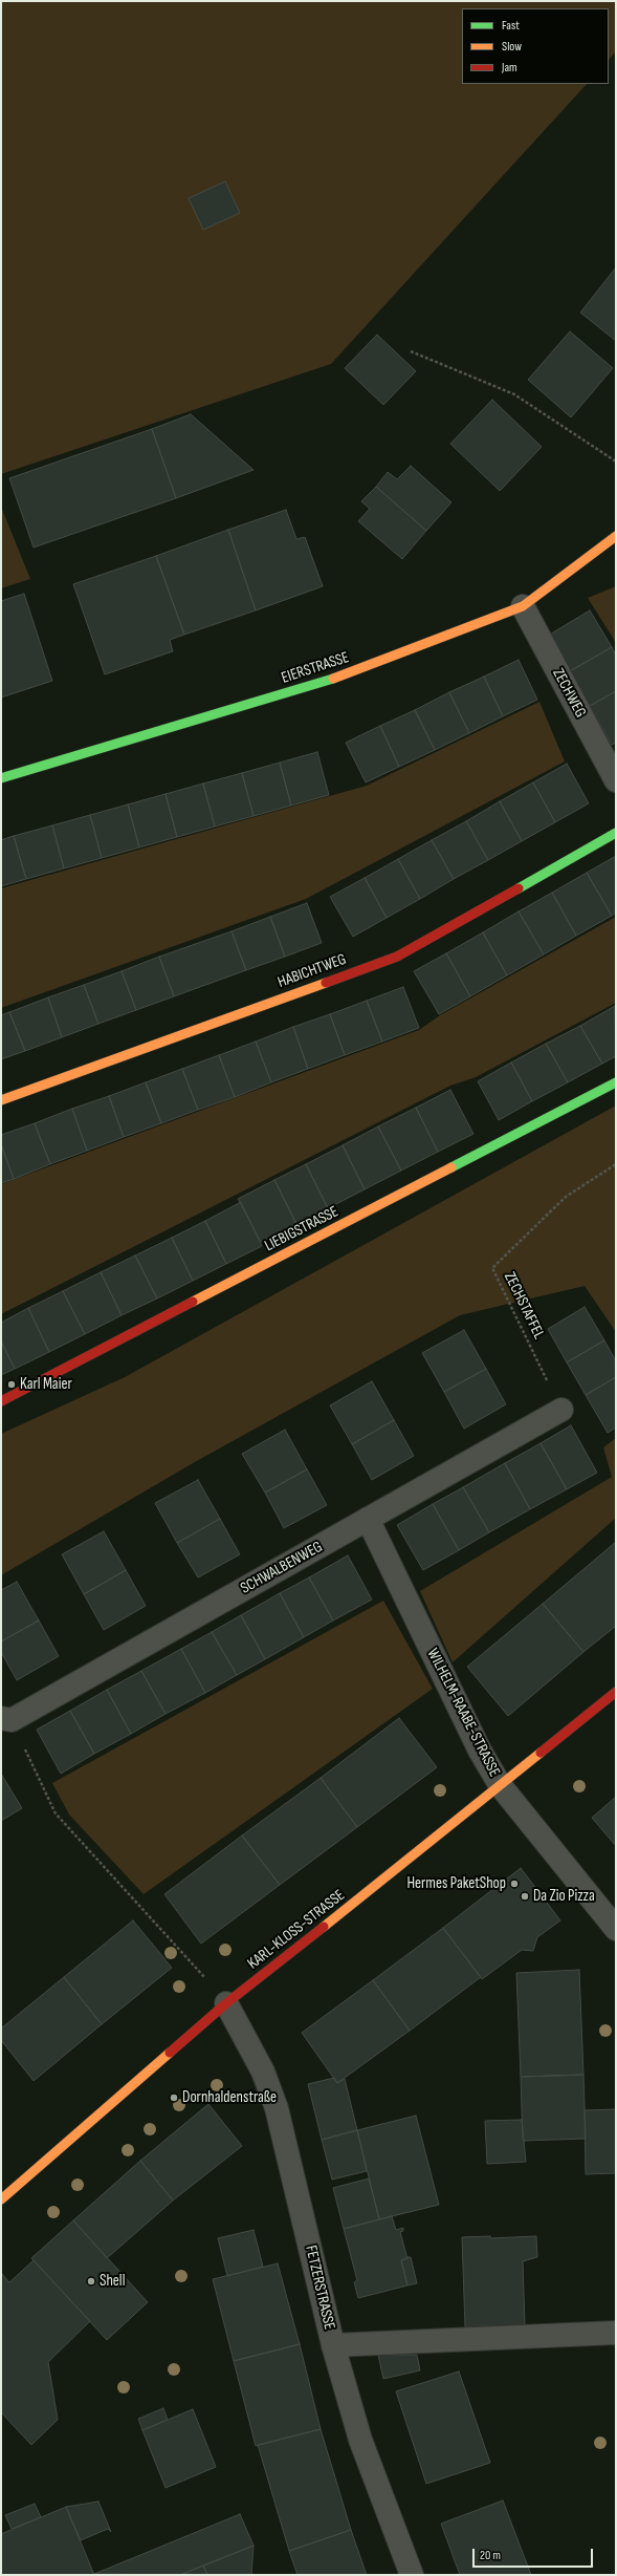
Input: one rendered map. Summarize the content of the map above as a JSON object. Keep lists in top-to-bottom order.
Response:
{
  "streets": {
    "street": [
      "EIERSTRASSE",
      "ZECHWEG",
      "HABICHTWEG",
      "LIEBIGSTRASSE",
      "SCHWALBENWEG",
      "WILHELM-RAABE-STRASSE",
      "KARL-KLOSS-STRASSE",
      "FETZERSTRASSE"
    ],
    "path": ["ZECHSTAFFEL"]
  },
  "crossings": [
    ["EIERSTRASSE", "ZECHWEG"],
    ["ZECHSTAFFEL", "SCHWALBENWEG"],
    ["SCHWALBENWEG", "WILHELM-RAABE-STRASSE"],
    ["WILHELM-RAABE-STRASSE", "KARL-KLOSS-STRASSE"],
    ["KARL-KLOSS-STRASSE", "FETZERSTRASSE"]
  ],
  "places": [
    "Karl Maier",
    "Hermes PaketShop",
    "Da Zio Pizza",
    "Dornhaldenstraße",
    "Shell"
  ],
  "legend": ["Fast", "Slow", "Jam"],
  "scale_bar": "20 m"
}
